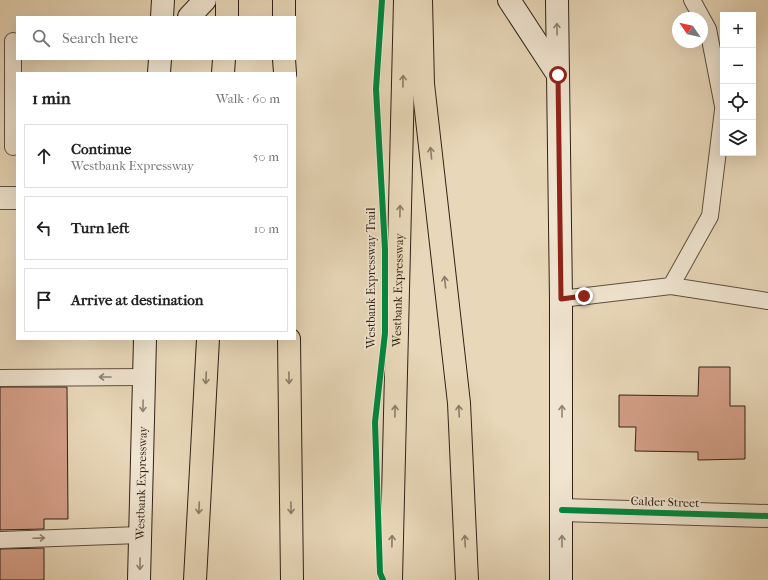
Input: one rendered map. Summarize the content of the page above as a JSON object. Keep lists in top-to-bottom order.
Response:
{
  "streets": {
    "highway": ["Westbank Expressway"],
    "main road": ["Calder Street"],
    "cycle path": ["Westbank Expressway Trail"]
  },
  "north": "top left",
  "page": {
    "map_buttons": ["+", "−"],
    "search": "Search here",
    "heading": ["1 min", "Walk · 60 m"],
    "list": [
      ["Continue", "Westbank Expressway", "50 m"],
      ["Turn left", "10 m"],
      "Arrive at destination"
    ]
  }
}
